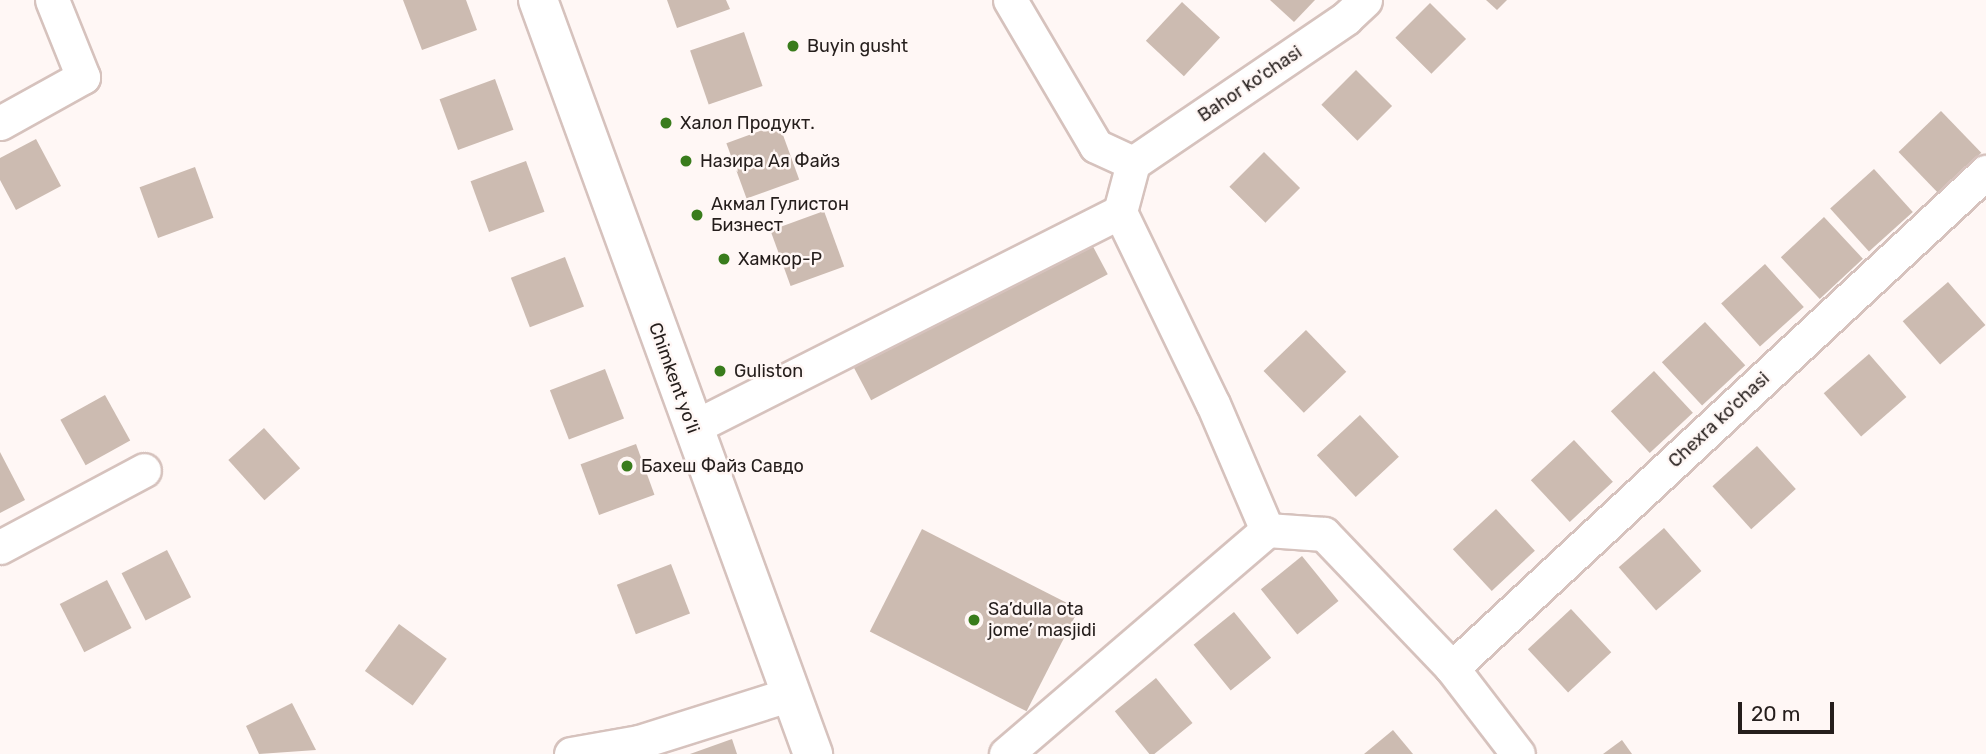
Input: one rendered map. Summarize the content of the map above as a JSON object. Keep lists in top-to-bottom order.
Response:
{
  "streets": {
    "highway": ["Chimkent yo‘li"],
    "street": ["Bahor ko'chasi", "Chexra ko'chasi"]
  },
  "places": [
    "Buyin gusht",
    "Халол Продукт.",
    "Назира Ая Файз",
    "Акмал Гулистон Бизнест",
    "Хамкор-Р",
    "Guliston",
    "Бахеш Файз Савдо",
    "Sa’dulla ota jome’ masjidi"
  ],
  "scale_bar": "20 m"
}
